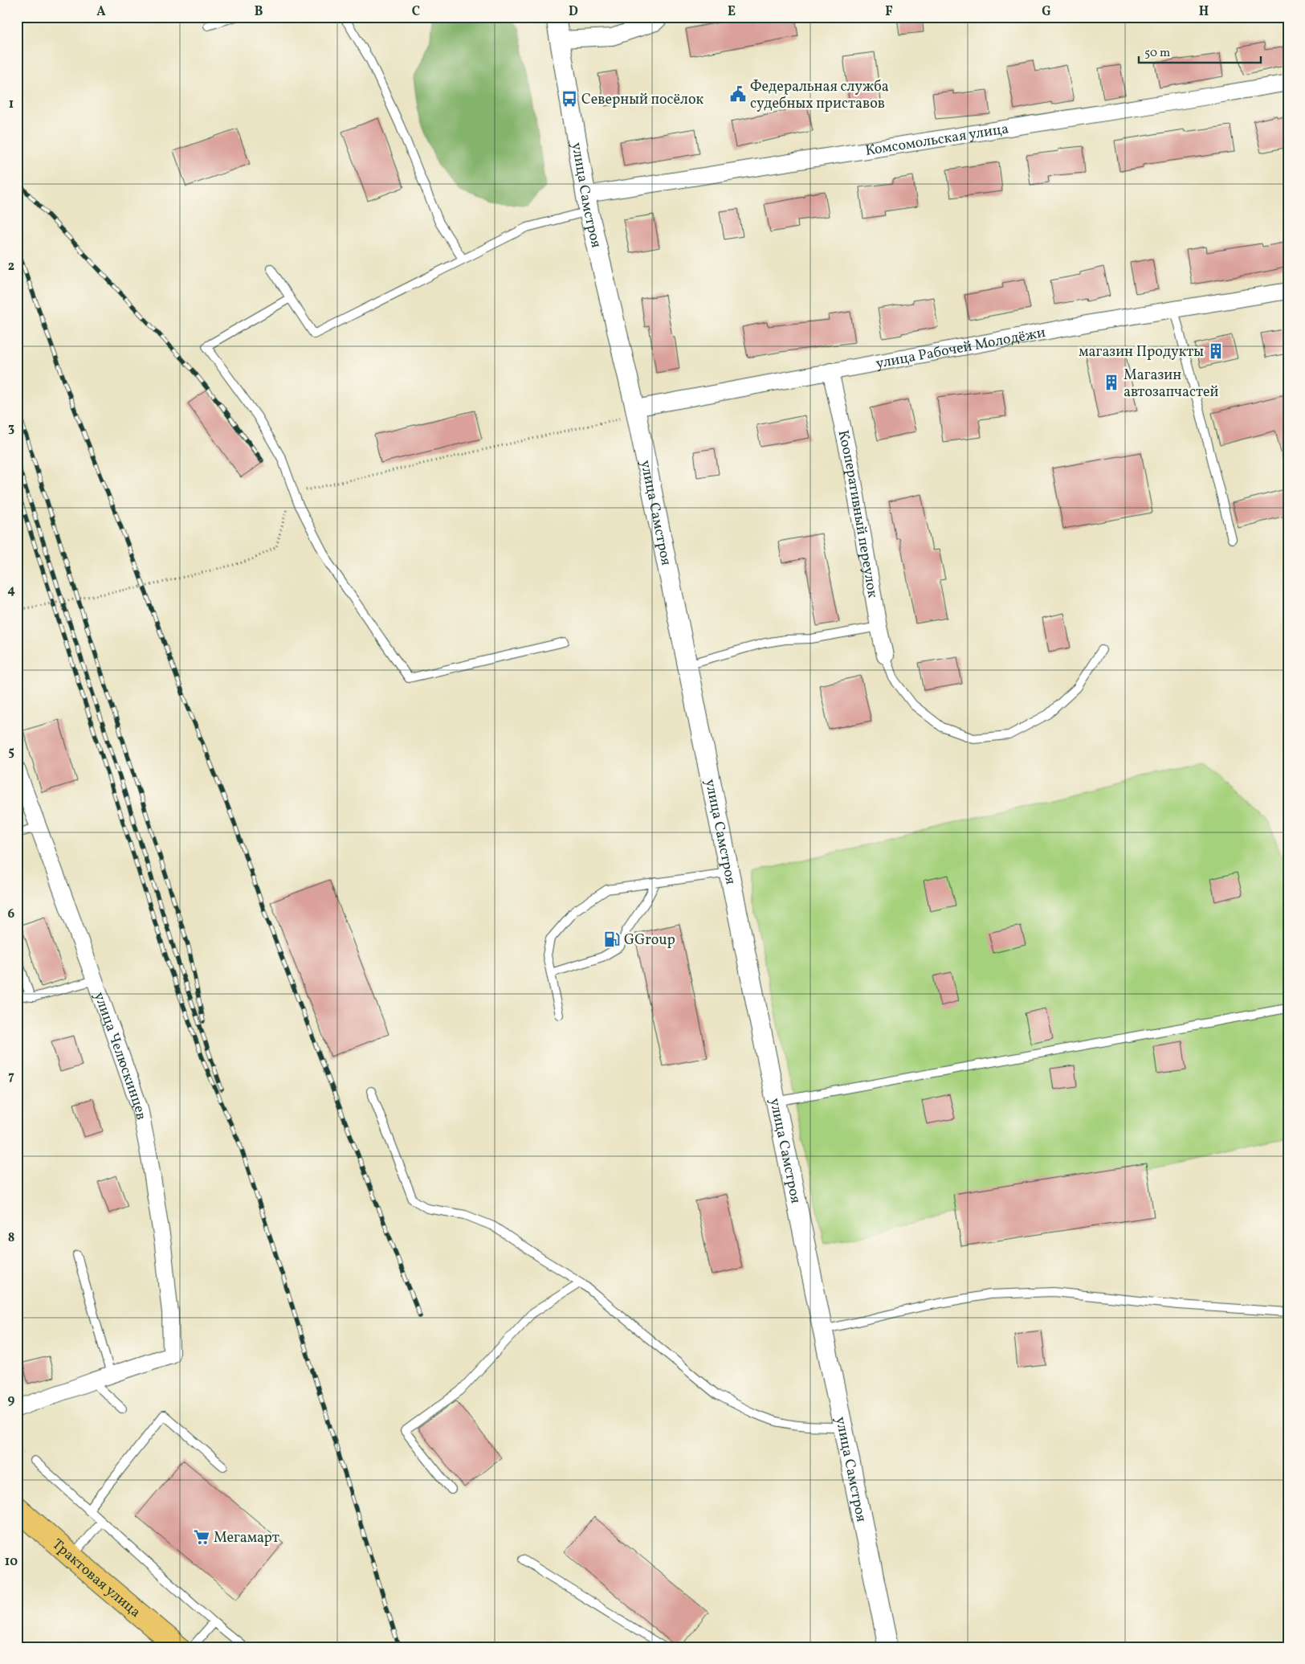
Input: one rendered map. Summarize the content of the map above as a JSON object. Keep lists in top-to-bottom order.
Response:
{
  "streets": {
    "main road": ["Трактовая улица"],
    "street": [
      "Комсомольская улица",
      "улица Самстроя",
      "улица Рабочей Молодёжи",
      "Кооперативный переулок",
      "улица Челюскинцев"
    ]
  },
  "crossings": [
    ["Комсомольская улица", "улица Самстроя"],
    ["улица Самстроя", "улица Рабочей Молодёжи"],
    ["улица Рабочей Молодёжи", "Кооперативный переулок"]
  ],
  "places": {
    "public building": ["Федеральная служба судебных приставов"],
    "bus stop": ["Северный посёлок"],
    "building": ["магазин Продукты", "Магазин автозапчастей"],
    "fuel station": ["GGroup"],
    "supermarket": ["Мегамарт"]
  },
  "scale_bar": "50 m",
  "grid": {
    "columns": [
      "A",
      "B",
      "C",
      "D",
      "E",
      "F",
      "G",
      "H"
    ],
    "rows": [
      "1",
      "2",
      "3",
      "4",
      "5",
      "6",
      "7",
      "8",
      "9",
      "10"
    ]
  }
}
